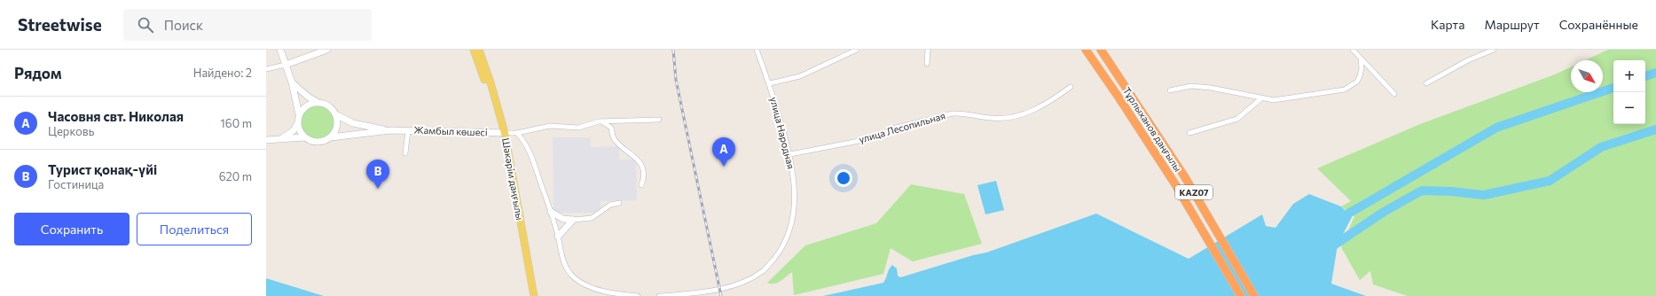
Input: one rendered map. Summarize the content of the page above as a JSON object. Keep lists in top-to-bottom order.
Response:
{
  "streets": {
    "highway": ["Тұрлыханов даңғылы", "KAZ07"],
    "main road": ["Шәкәрім даңғылы"],
    "street": ["улица Лесопильная", "Жамбыл көшесі", "улица Народная"]
  },
  "crossings": [
    ["улица Лесопильная", "улица Народная"],
    ["Жамбыл көшесі", "Шәкәрім даңғылы"]
  ],
  "north": "bottom right",
  "page": {
    "header": "Streetwise",
    "search": "Поиск",
    "nav": ["Карта", "Маршрут", "Сохранённые"],
    "heading": ["Рядом", "Найдено: 2"],
    "map_buttons": ["+", "−"],
    "list": [
      {
        "mark": "A",
        "name": "Часовня свт. Николая",
        "note": "Церковь",
        "value": "160 m"
      },
      {
        "mark": "B",
        "name": "Турист қонақ-үйі",
        "note": "Гостиница",
        "value": "620 m"
      }
    ],
    "pins": ["A", "B"],
    "buttons": ["Сохранить", "Поделиться"]
  }
}
